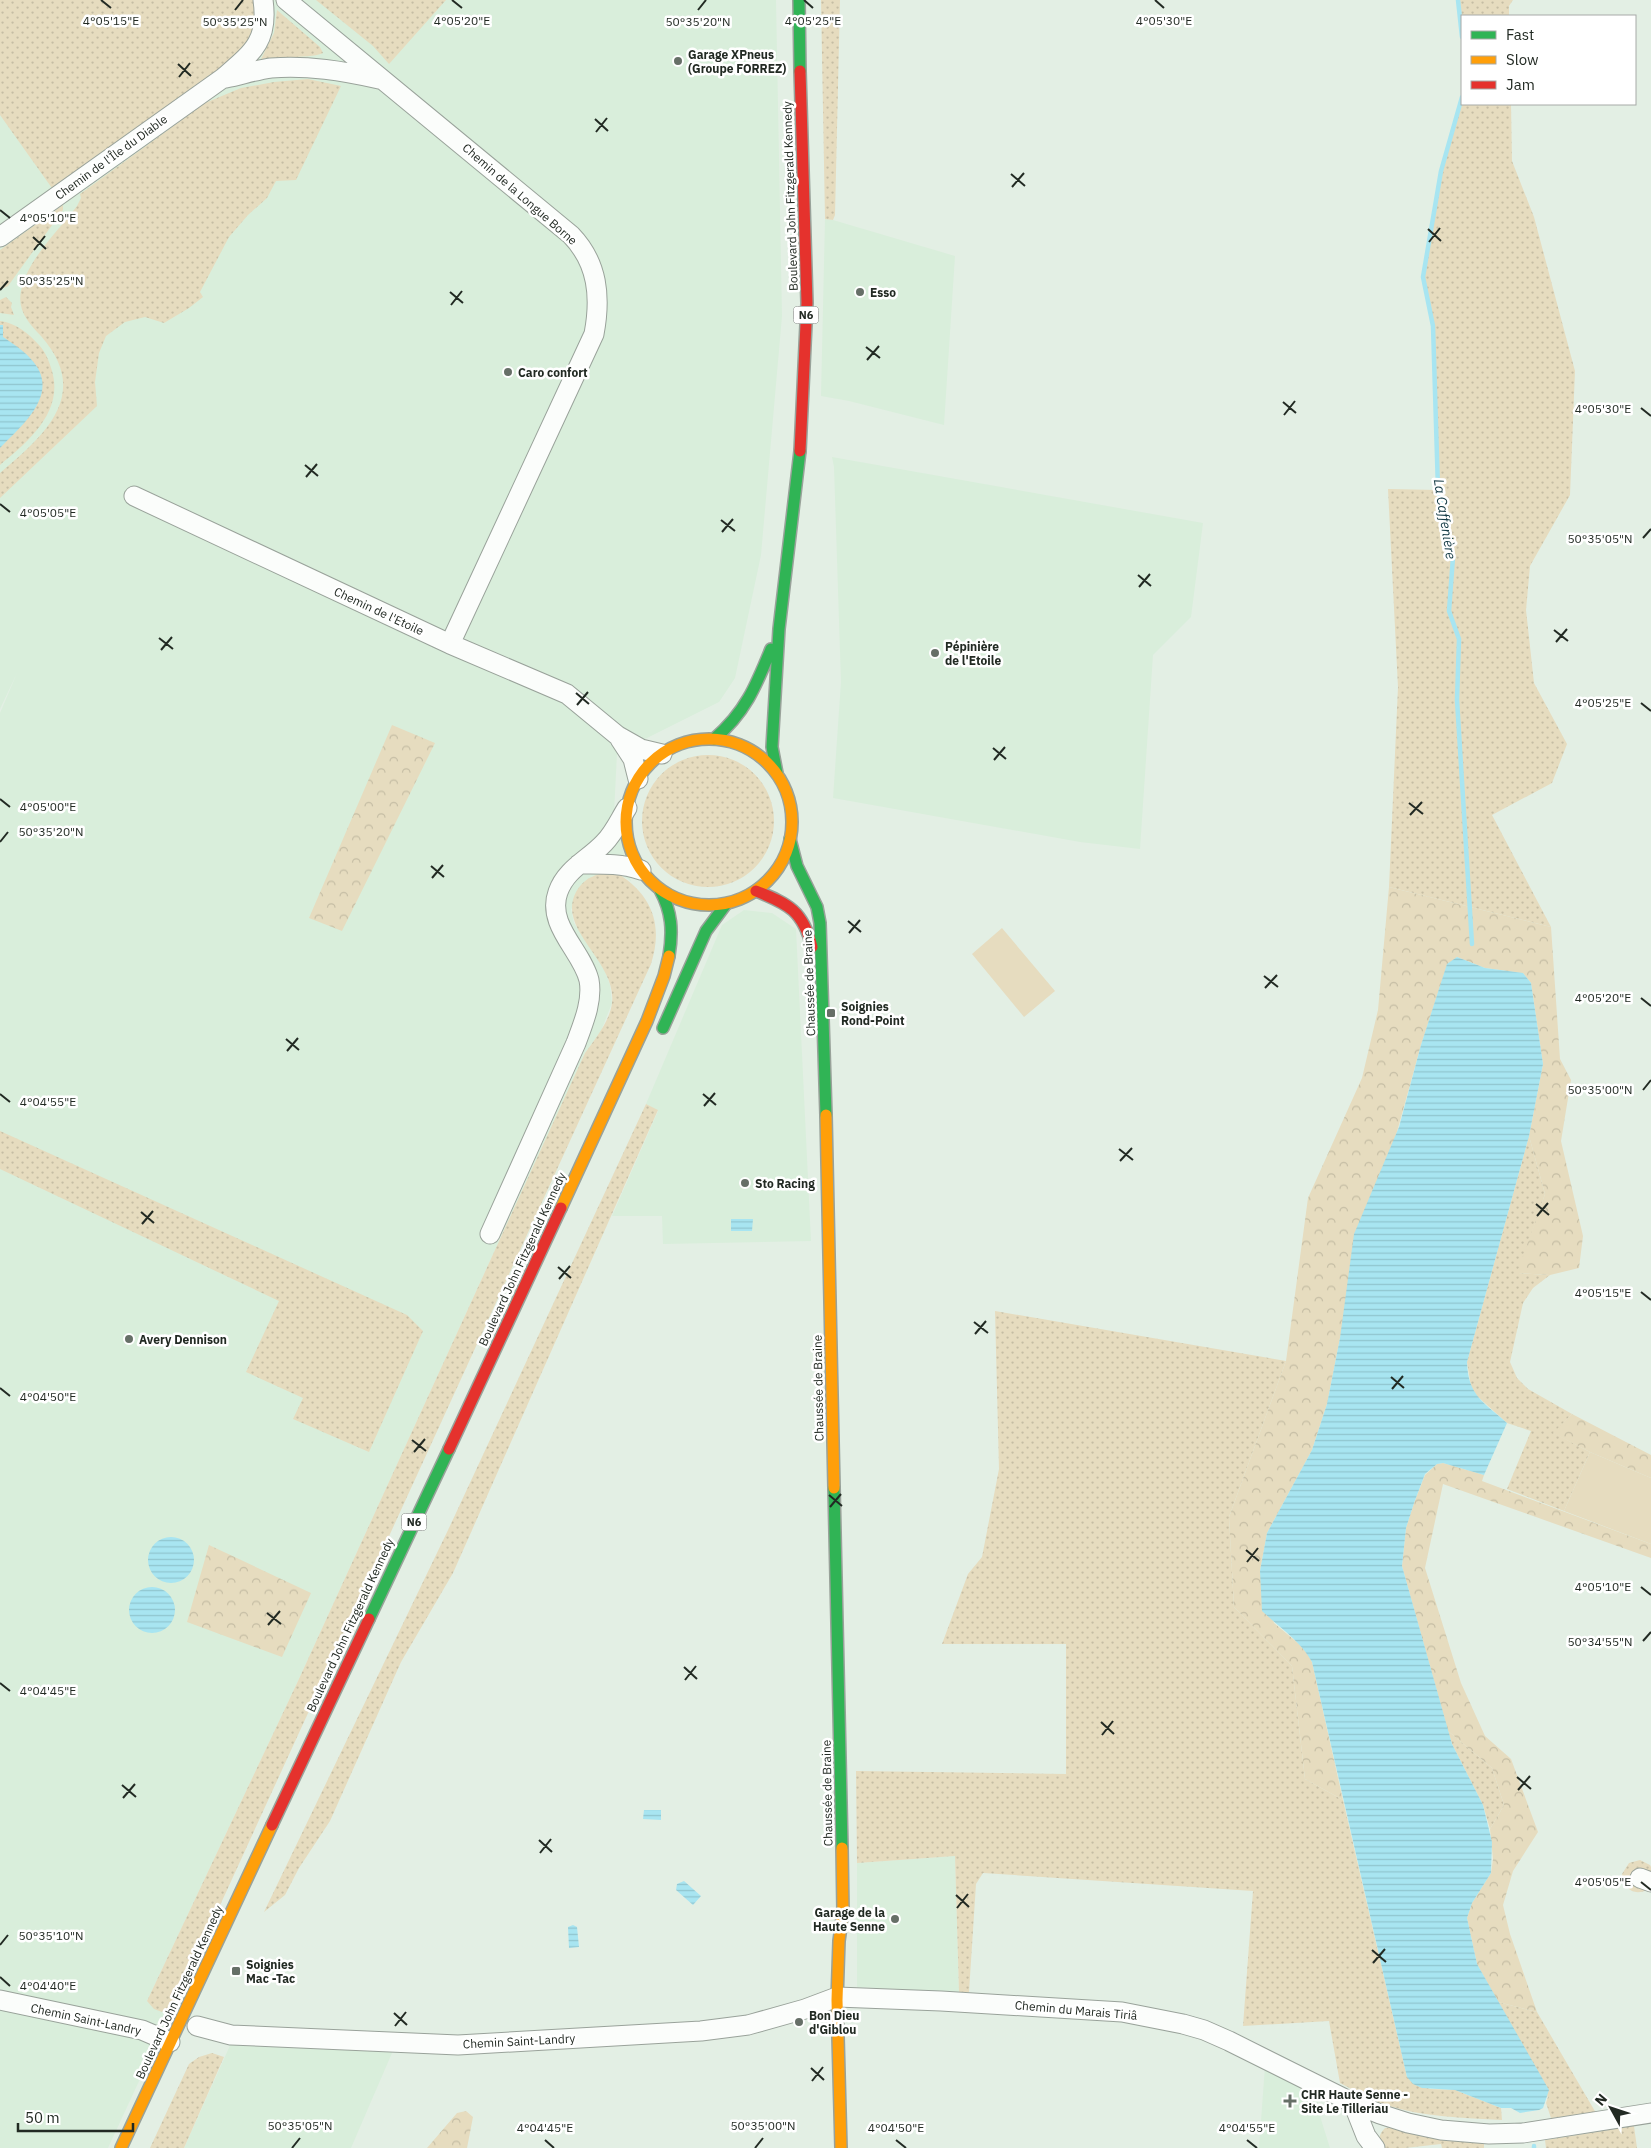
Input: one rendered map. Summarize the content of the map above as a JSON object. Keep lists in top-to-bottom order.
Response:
{
  "streets": {
    "main road": ["Boulevard John Fitzgerald Kennedy", "N6", "Chaussée de Braine"],
    "street": [
      "Chemin de l'Île du Diable",
      "Chemin de la Longue Borne",
      "Chemin de l'Etoile",
      "Chemin du Marais Tiriâ",
      "Chemin Saint-Landry"
    ]
  },
  "crossings": [
    ["Chemin de l'Île du Diable", "Chemin de la Longue Borne"],
    ["Chemin de la Longue Borne", "Chemin de l'Etoile"],
    ["Boulevard John Fitzgerald Kennedy", "N6"],
    ["Boulevard John Fitzgerald Kennedy", "Chemin de l'Etoile"],
    ["Boulevard John Fitzgerald Kennedy", "Chaussée de Braine"],
    ["Boulevard John Fitzgerald Kennedy", "Chemin Saint-Landry"],
    ["N6", "Chemin de l'Etoile"],
    ["N6", "Chaussée de Braine"],
    ["Chemin de l'Etoile", "Chaussée de Braine"],
    ["Chaussée de Braine", "Chemin du Marais Tiriâ"],
    ["Chaussée de Braine", "Chemin Saint-Landry"],
    ["Chemin du Marais Tiriâ", "Chemin Saint-Landry"]
  ],
  "water": ["La Caffenière"],
  "places": {
    "other": [
      "Garage XPneus (Groupe FORREZ)",
      "Esso",
      "Caro confort",
      "Pépinière de l'Etoile",
      "Sto Racing",
      "Avery Dennison",
      "Garage de la Haute Senne",
      "Bon Dieu d'Giblou"
    ],
    "transit": ["Soignies Rond-Point", "Soignies Mac -Tac"],
    "health": ["CHR Haute Senne - Site Le Tilleriau"]
  },
  "legend": ["Fast", "Slow", "Jam"],
  "scale_bar": "50 m",
  "north": "top left",
  "coordinates": [
    "4°05'25\"E",
    "4°05'15\"E",
    "4°05'20\"E",
    "4°05'30\"E",
    "50°35'25\"N",
    "50°35'20\"N",
    "4°05'10\"E",
    "4°05'05\"E",
    "50°35'05\"N",
    "4°05'00\"E",
    "50°35'00\"N",
    "4°04'55\"E",
    "4°04'50\"E",
    "50°34'55\"N",
    "4°04'45\"E",
    "50°35'10\"N",
    "4°04'40\"E"
  ]
}
